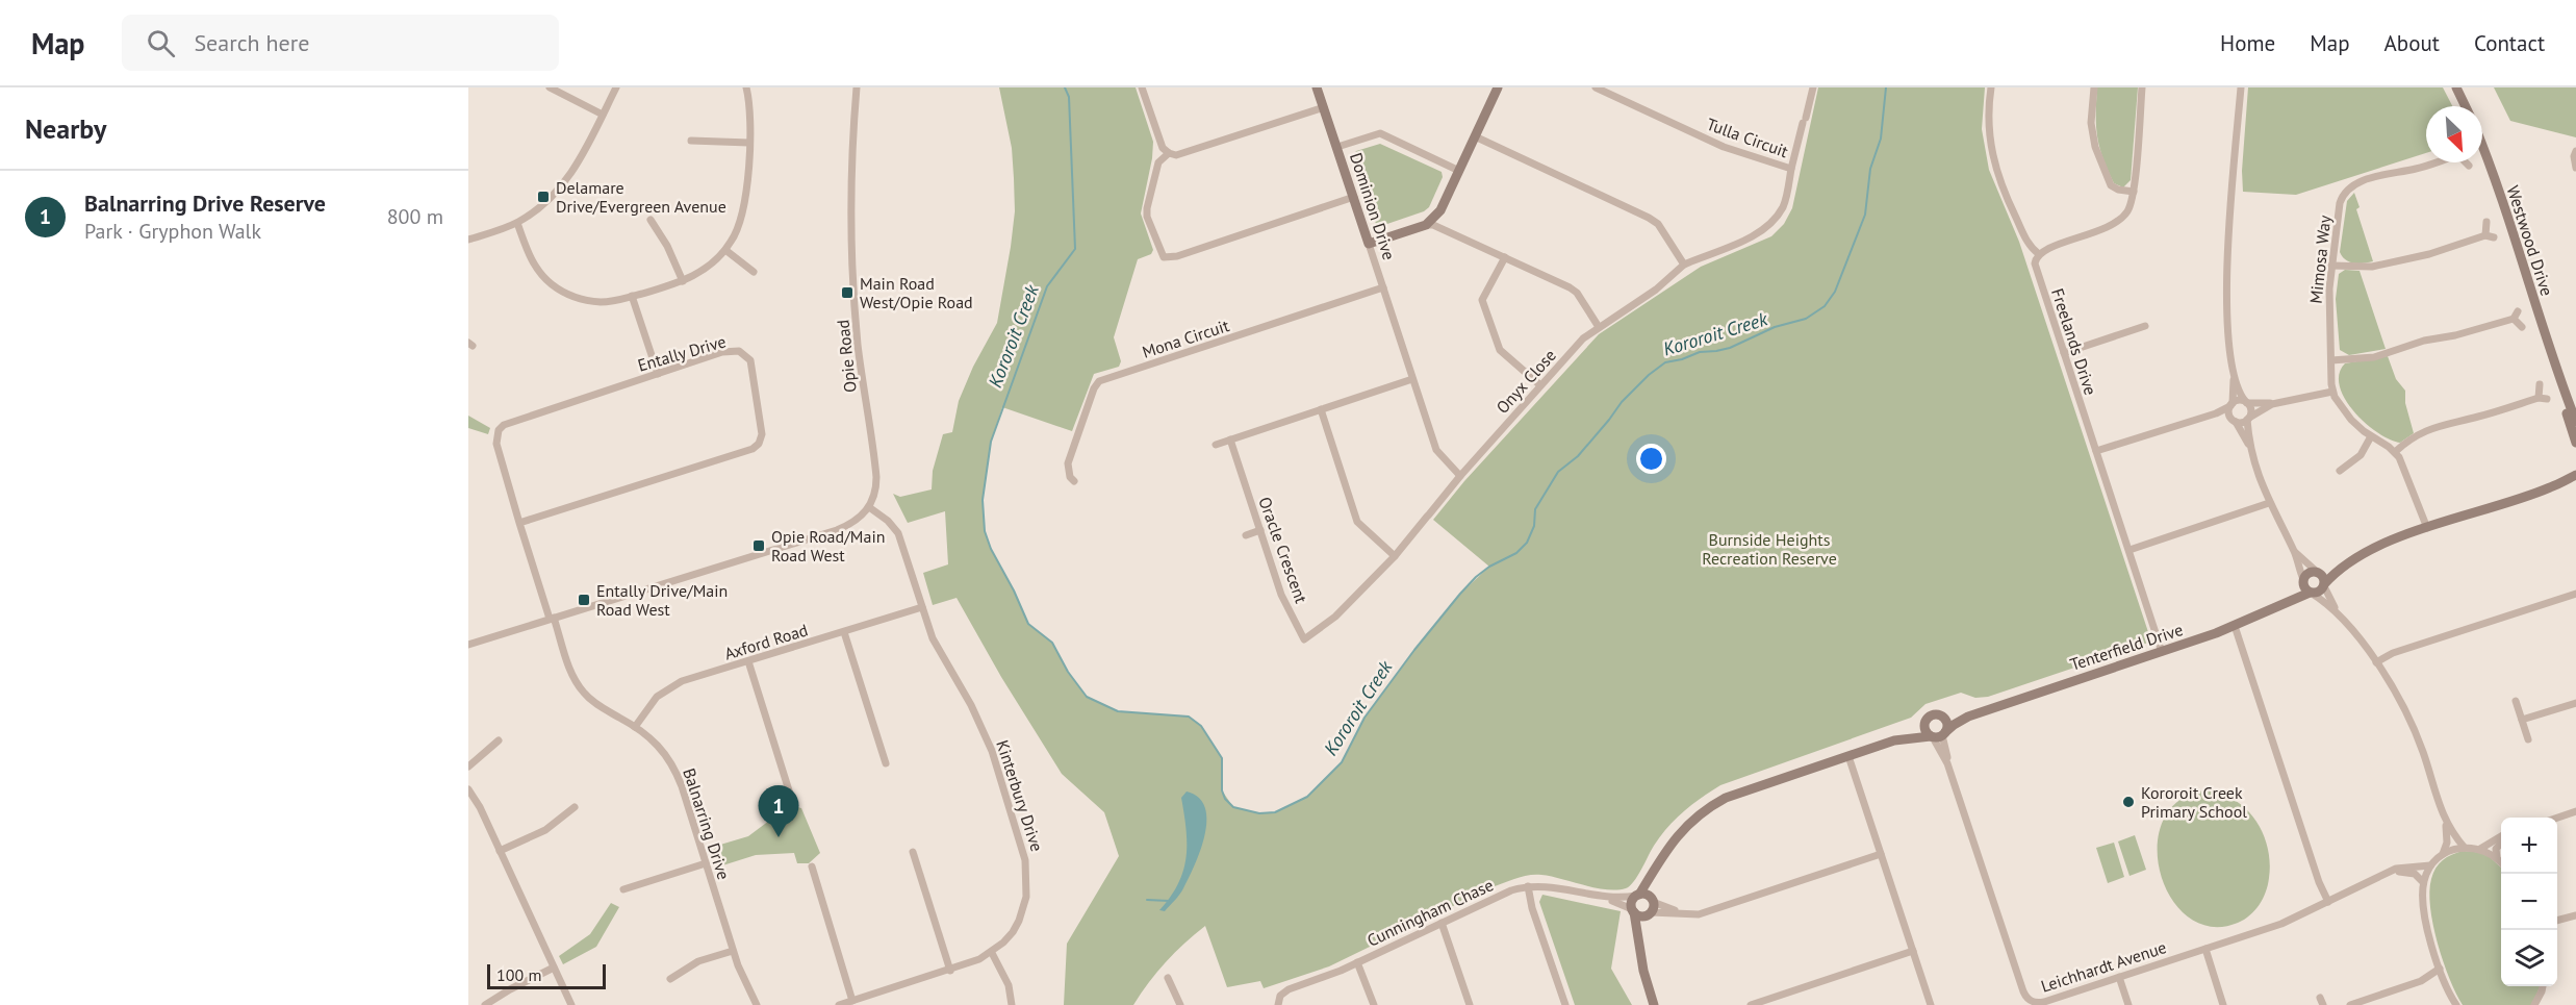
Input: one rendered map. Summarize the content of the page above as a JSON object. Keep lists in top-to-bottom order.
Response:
{
  "streets": {
    "street": [
      "Tulla Circuit",
      "Dominion Drive",
      "Westwood Drive",
      "Mimosa Way",
      "Mona Circuit",
      "Freelands Drive",
      "Entally Drive",
      "Opie Road",
      "Onyx Close",
      "Oracle Crescent",
      "Axford Road",
      "Tenterfield Drive",
      "Kinterbury Drive",
      "Balnarring Drive",
      "Cunningham Chase",
      "Leichhardt Avenue"
    ]
  },
  "crossings": [
    ["Tulla Circuit", "Onyx Close"],
    ["Dominion Drive", "Mona Circuit"],
    ["Dominion Drive", "Onyx Close"],
    ["Freelands Drive", "Tenterfield Drive"],
    ["Entally Drive", "Balnarring Drive"],
    ["Opie Road", "Kinterbury Drive"],
    ["Axford Road", "Kinterbury Drive"],
    ["Axford Road", "Balnarring Drive"],
    ["Tenterfield Drive", "Cunningham Chase"],
    ["Tenterfield Drive", "Leichhardt Avenue"]
  ],
  "water": ["Kororoit Creek"],
  "parks": ["Burnside Heights Recreation Reserve"],
  "places": {
    "transit": [
      "Delamare Drive/Evergreen Avenue",
      "Main Road West/Opie Road",
      "Opie Road/Main Road West",
      "Entally Drive/Main Road West"
    ],
    "other": ["Kororoit Creek Primary School"]
  },
  "scale_bar": "100 m",
  "north": "bottom right",
  "page": {
    "header": "Map",
    "search": "Search here",
    "nav": [
      "Home",
      "Map",
      "About",
      "Contact"
    ],
    "heading": "Nearby",
    "list": [
      {
        "mark": "1",
        "name": "Balnarring Drive Reserve",
        "note": "Park · Gryphon Walk",
        "value": "800 m"
      }
    ],
    "pins": "1",
    "map_buttons": ["+", "−"],
    "scale": "100 m"
  }
}
